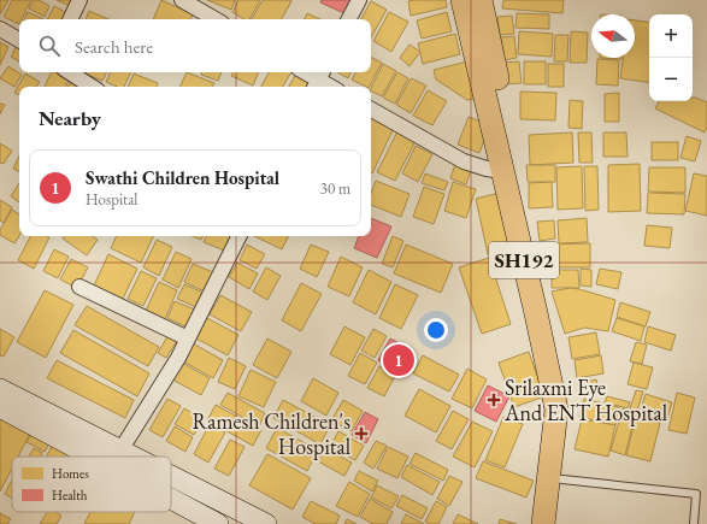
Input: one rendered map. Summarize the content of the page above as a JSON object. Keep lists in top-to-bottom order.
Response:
{
  "streets": {
    "main road": ["SH192"]
  },
  "places": {
    "health": ["Srilaxmi Eye And ENT Hospital", "Ramesh Children's Hospital"]
  },
  "legend": ["Homes", "Health"],
  "north": "left",
  "page": {
    "map_buttons": ["+", "−"],
    "search": "Search here",
    "heading": "Nearby",
    "list": [
      {
        "mark": "1",
        "name": "Swathi Children Hospital",
        "note": "Hospital",
        "value": "30 m"
      }
    ],
    "pins": "1"
  }
}
